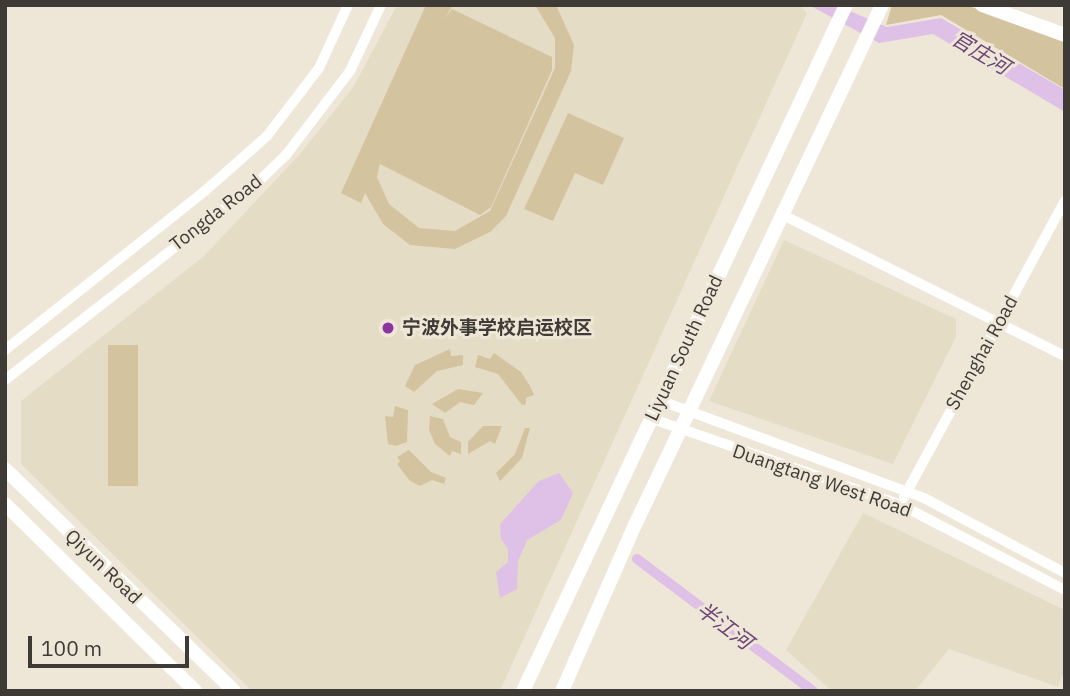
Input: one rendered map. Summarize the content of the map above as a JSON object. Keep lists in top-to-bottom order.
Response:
{
  "streets": {
    "main road": ["Liyuan South Road", "Qiyun Road"],
    "street": ["Tongda Road", "Shenghai Road", "Duangtang West Road"]
  },
  "crossings": [
    ["Liyuan South Road", "Duangtang West Road"],
    ["Shenghai Road", "Duangtang West Road"]
  ],
  "water": ["官庄河", "半江河"],
  "places": ["宁波外事学校启运校区"],
  "scale_bar": "100 m"
}
